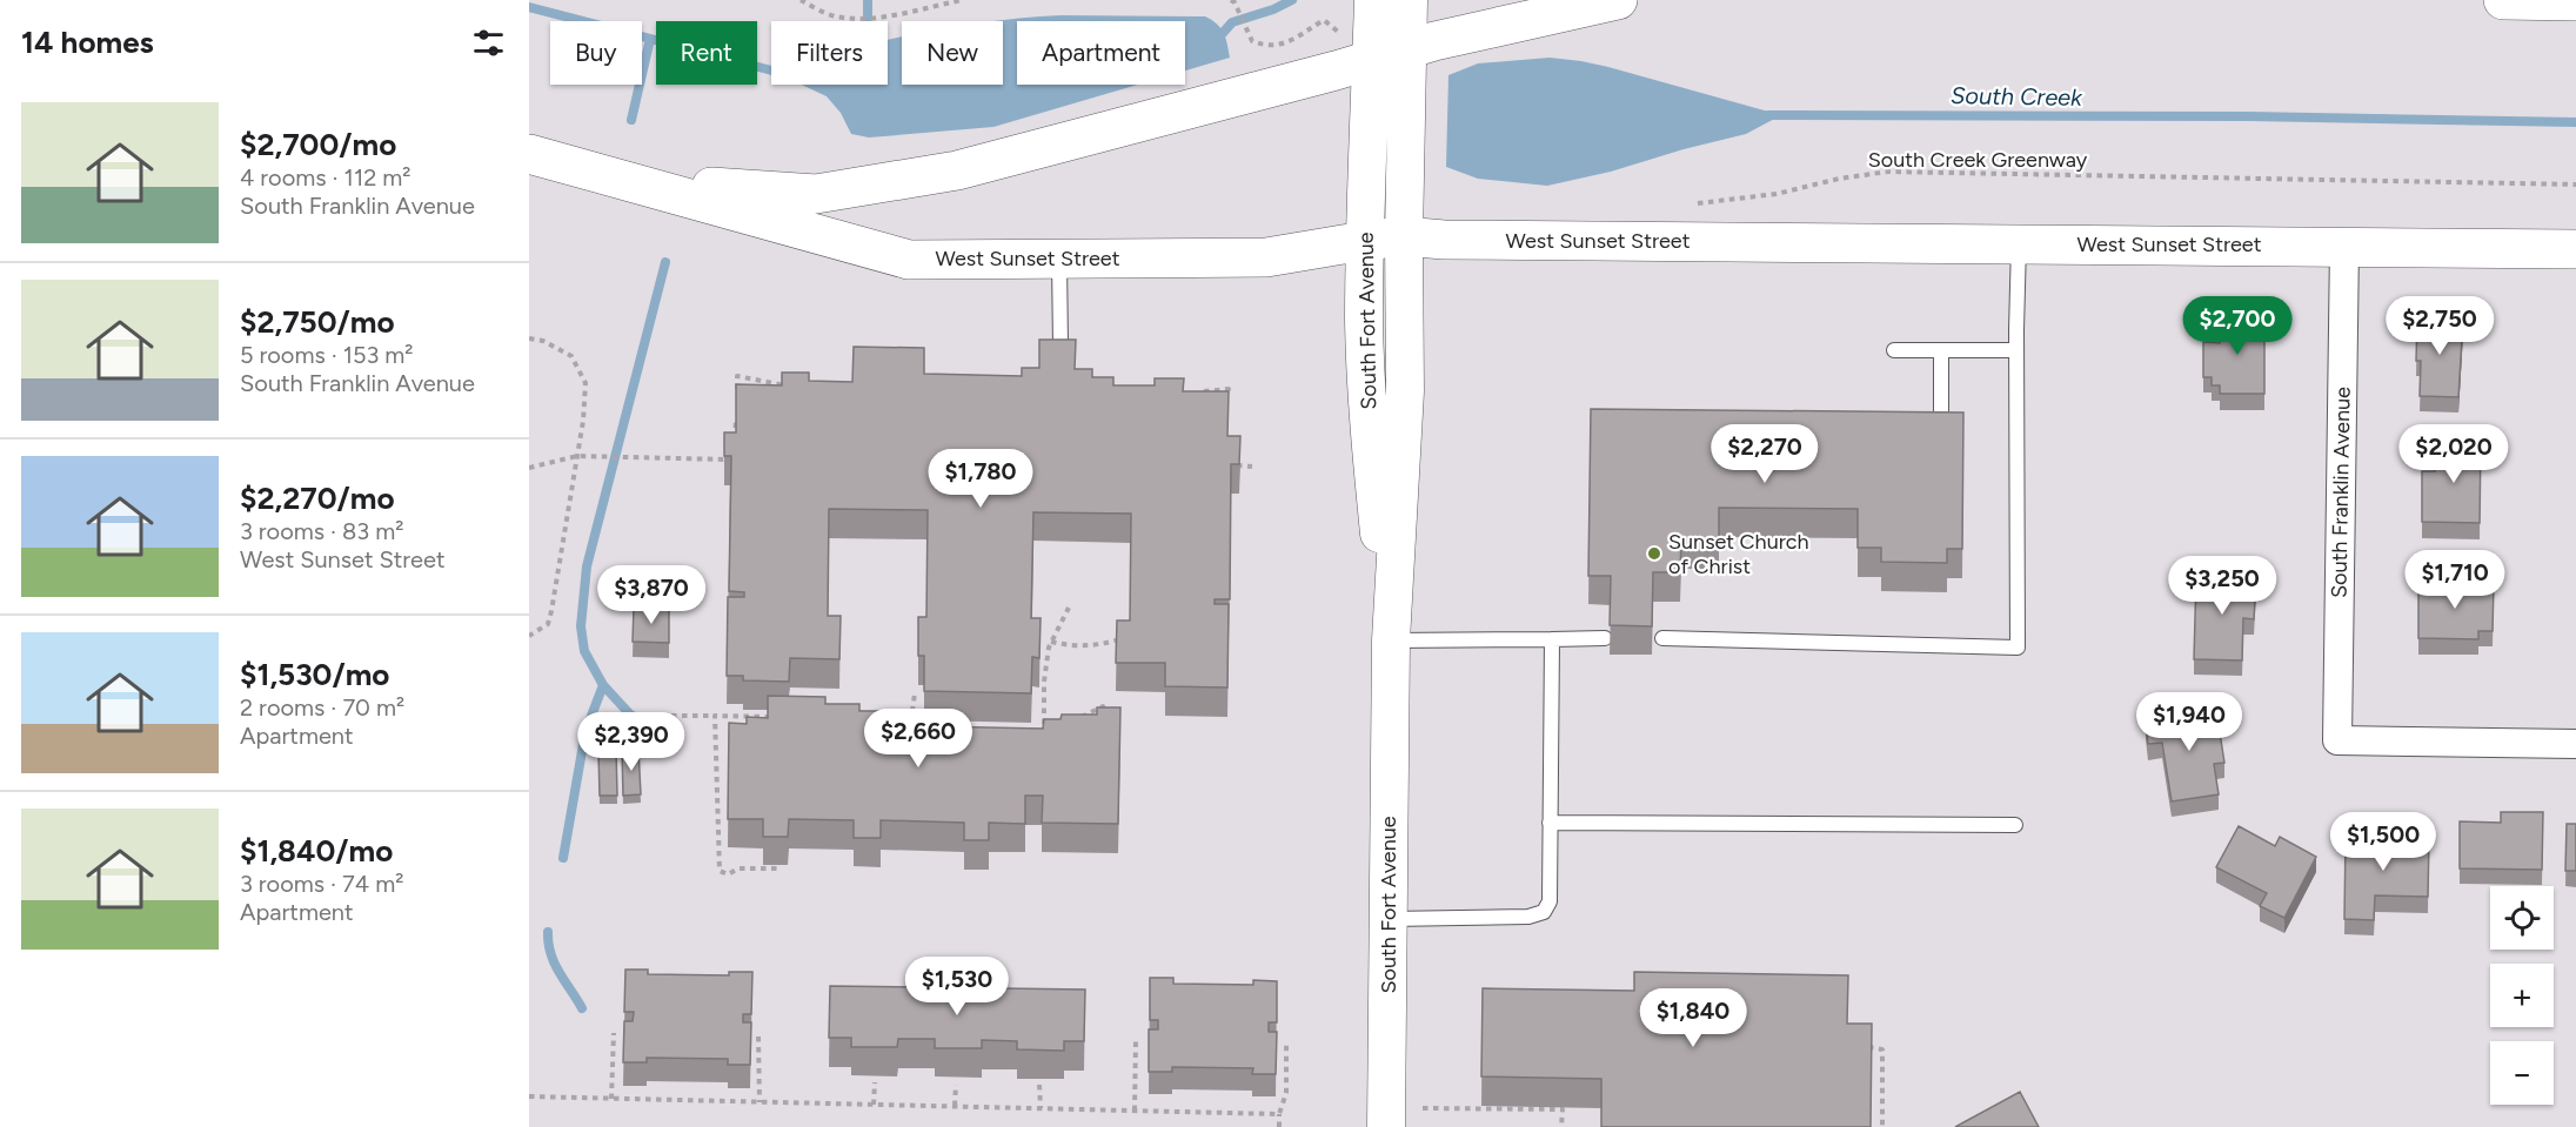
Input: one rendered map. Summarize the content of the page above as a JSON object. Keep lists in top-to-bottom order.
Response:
{
  "streets": {
    "main road": ["West Sunset Street"],
    "street": ["South Fort Avenue", "South Franklin Avenue"],
    "path": ["South Creek Greenway"]
  },
  "crossings": [
    ["West Sunset Street", "South Fort Avenue"],
    ["West Sunset Street", "South Franklin Avenue"]
  ],
  "water": ["South Creek"],
  "places": ["Sunset Church of Christ"],
  "page": {
    "heading": "14 homes",
    "chip": [
      "Buy",
      "Rent",
      "Filters",
      "New",
      "Apartment"
    ],
    "list": [
      {
        "name": "$2,700/mo",
        "note": "4 rooms · 112 m² · South Franklin Avenue"
      },
      {
        "name": "$2,750/mo",
        "note": "5 rooms · 153 m² · South Franklin Avenue"
      },
      {
        "name": "$2,270/mo",
        "note": "3 rooms · 83 m² · West Sunset Street"
      },
      {
        "name": "$1,530/mo",
        "note": "2 rooms · 70 m² · Apartment"
      },
      {
        "name": "$1,840/mo",
        "note": "3 rooms · 74 m² · Apartment"
      }
    ],
    "price": [
      "$2,700",
      "$2,750",
      "$2,270",
      "$2,020",
      "$1,780",
      "$1,710",
      "$3,250",
      "$3,870",
      "$1,940",
      "$2,660",
      "$2,390",
      "$1,500",
      "$1,530",
      "$1,840"
    ],
    "map_buttons": ["+", "−"]
  }
}
